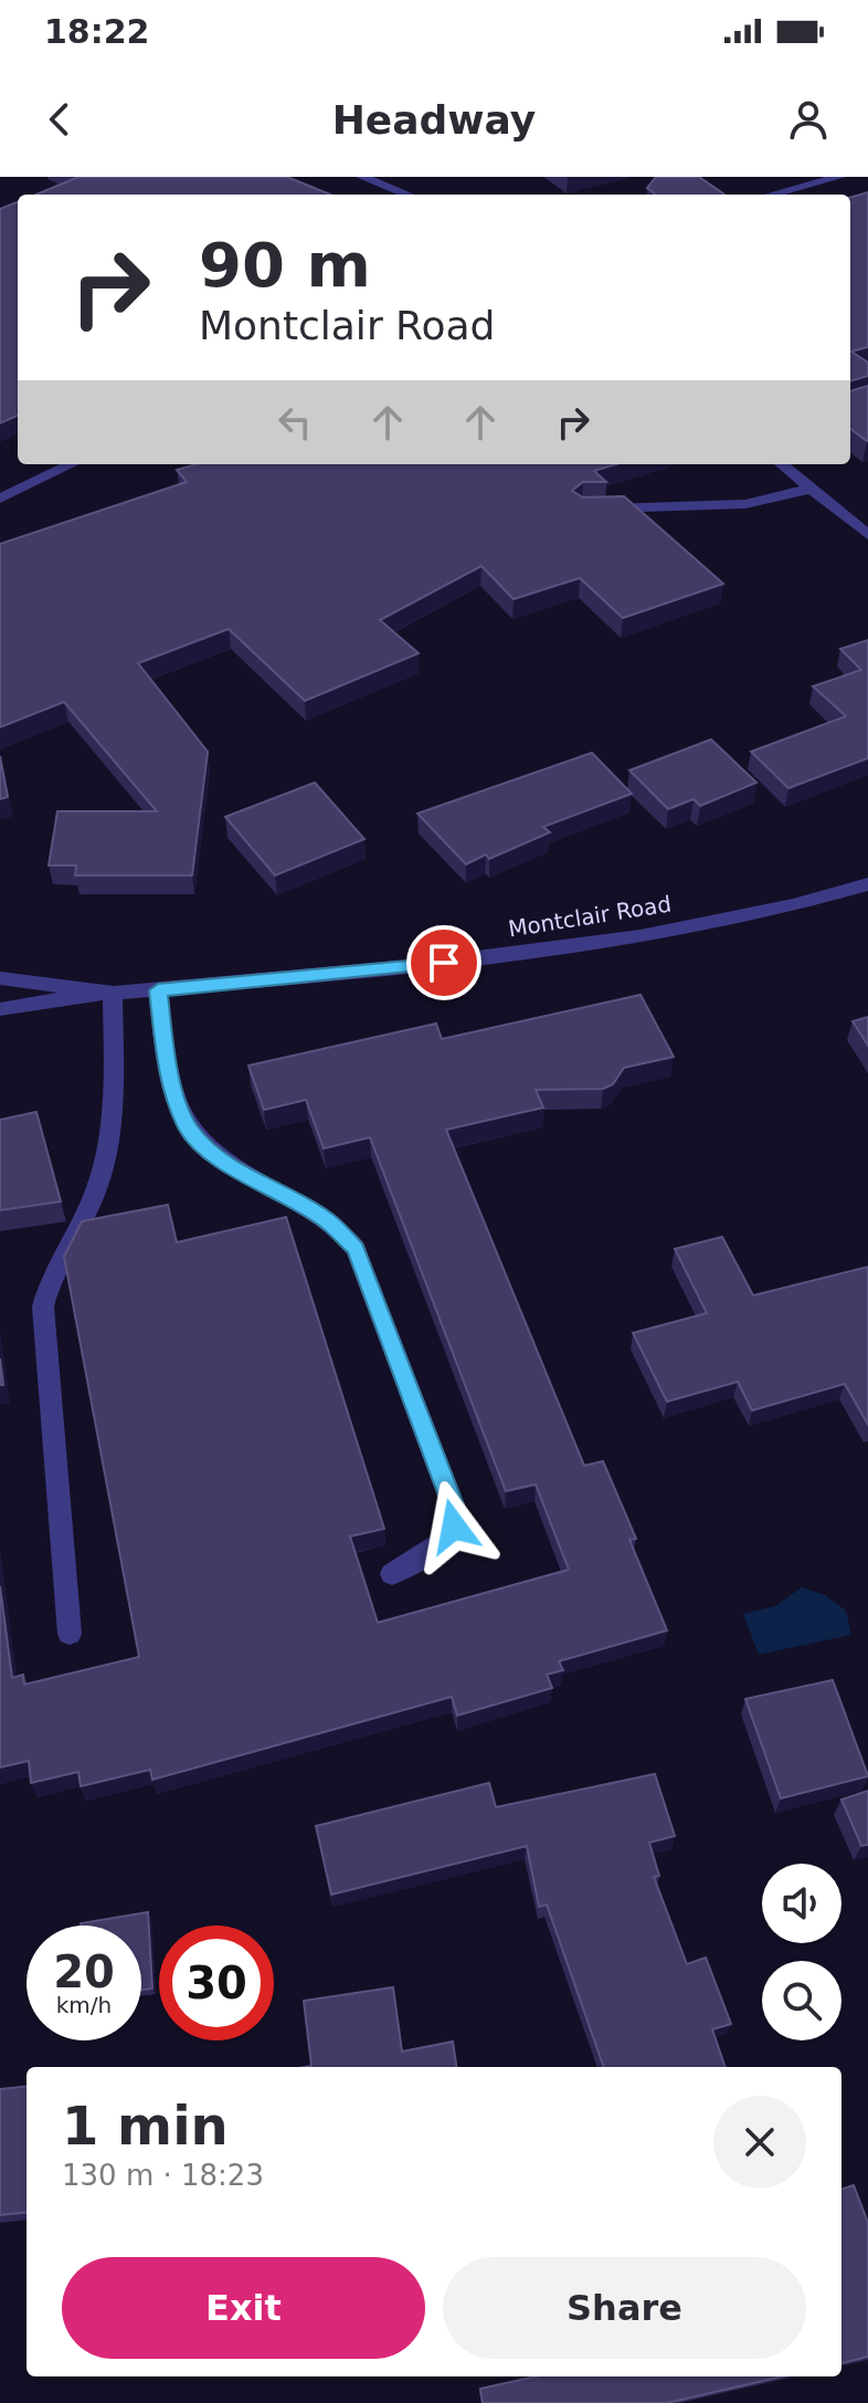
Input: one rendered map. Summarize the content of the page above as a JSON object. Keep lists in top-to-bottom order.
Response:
{
  "streets": {
    "street": ["Montclair Road"]
  },
  "page": {
    "status": "18:22",
    "header": "Headway",
    "turn": ["90 m", "Montclair Road"],
    "speed": "20 km/h",
    "limit": "30",
    "heading": ["1 min", "130 m · 18:23"],
    "buttons": ["Exit", "Share"]
  }
}
